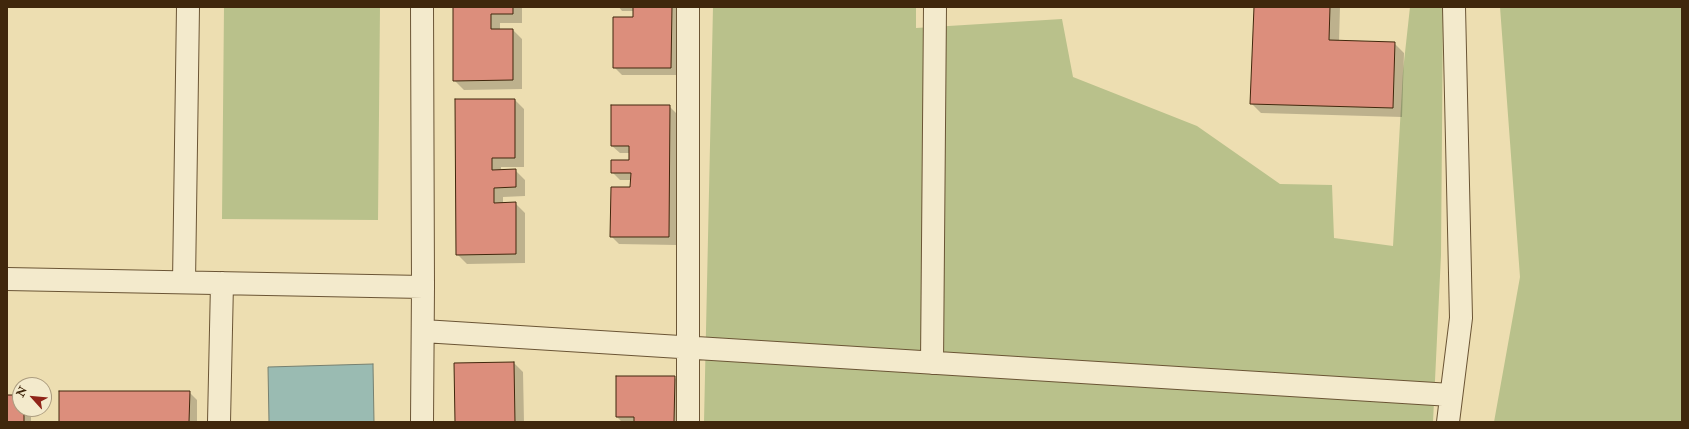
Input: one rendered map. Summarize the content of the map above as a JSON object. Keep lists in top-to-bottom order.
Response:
{
  "north": "top left"
}
